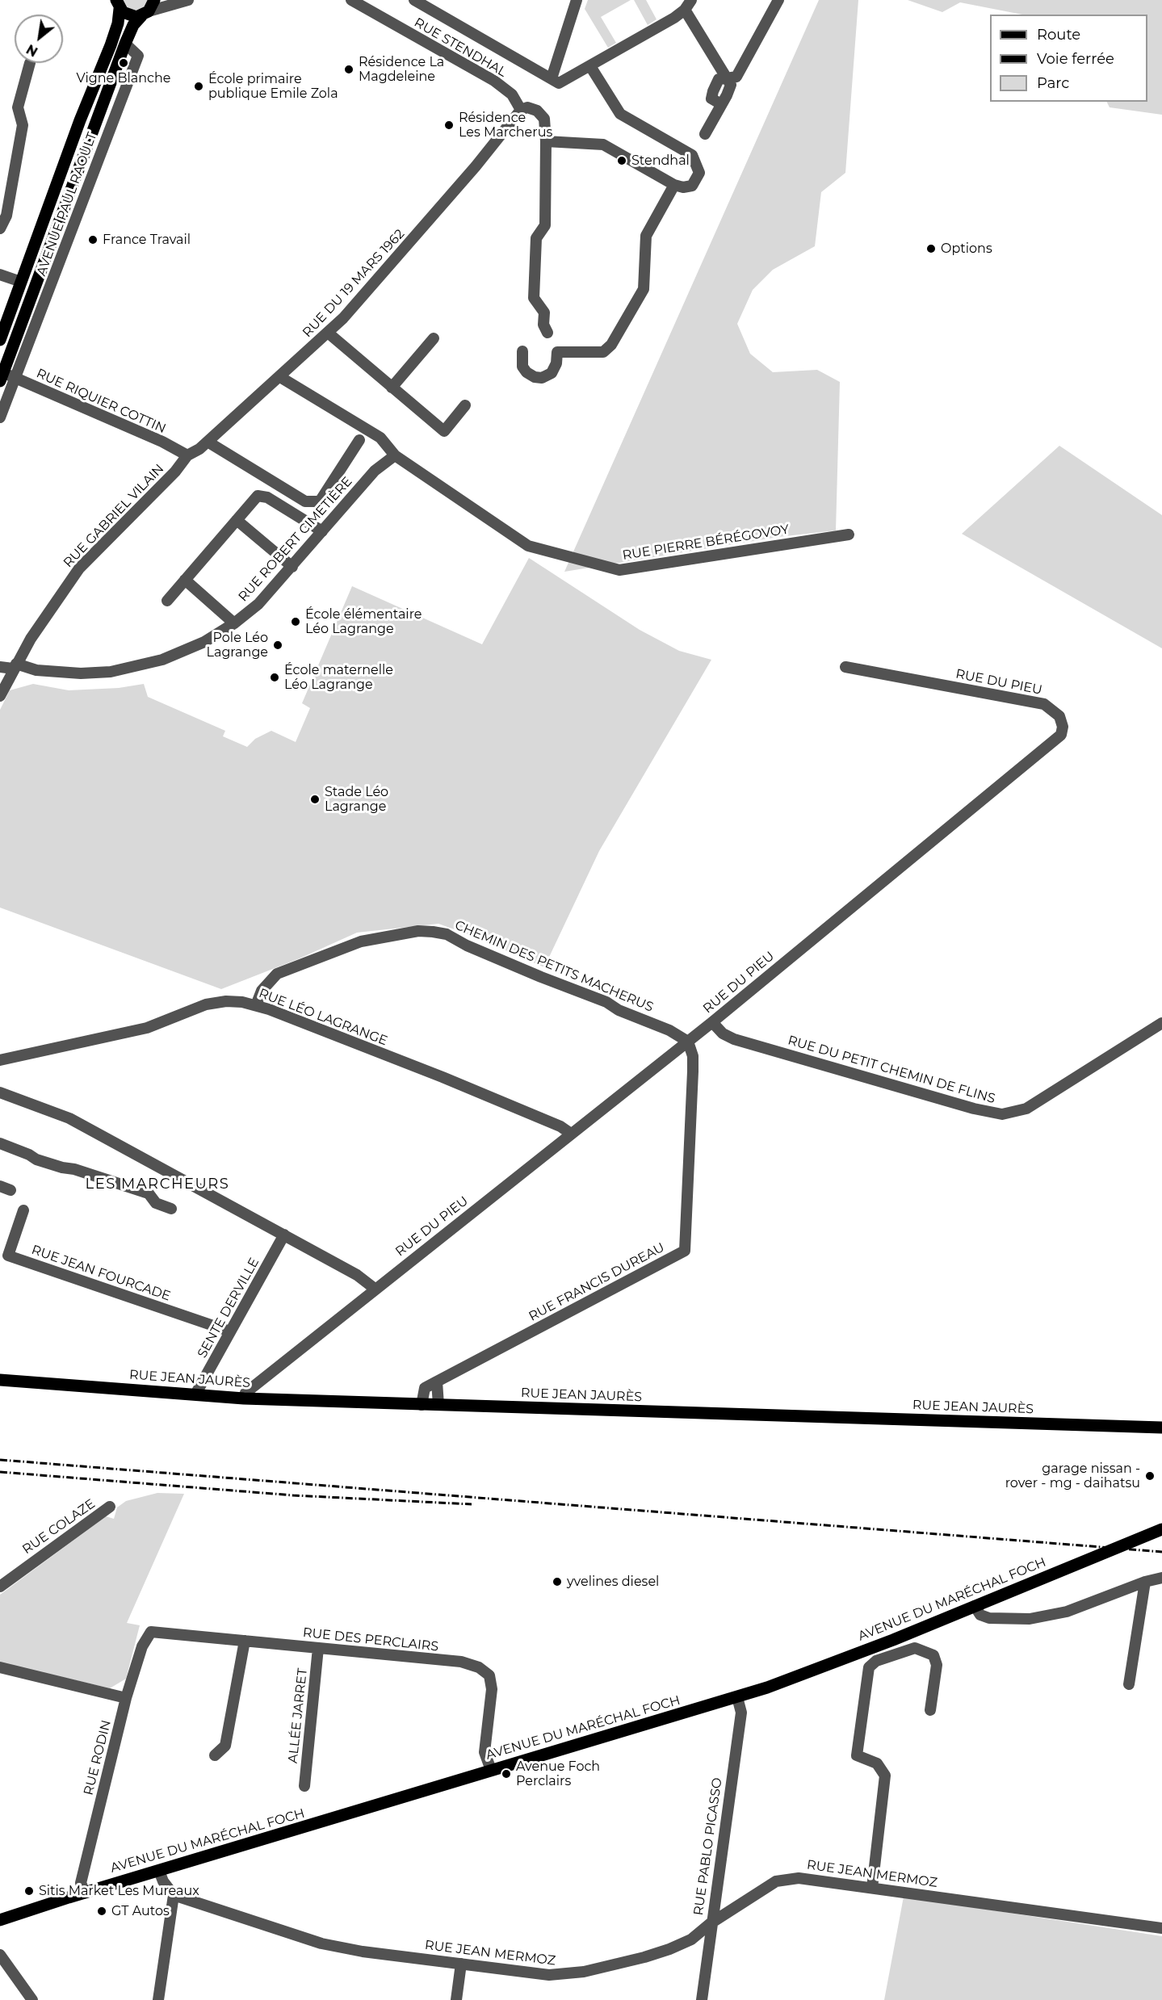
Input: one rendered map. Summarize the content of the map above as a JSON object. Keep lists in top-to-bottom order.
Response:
{
  "streets": {
    "main road": ["RUE JEAN JAURÈS", "AVENUE DU MARÉCHAL FOCH"],
    "street": [
      "RUE STENDHAL",
      "AVENUE PAUL RAOULT",
      "RUE DU 19 MARS 1962",
      "RUE RIQUIER COTTIN",
      "RUE GABRIEL VILAIN",
      "RUE ROBERT CIMETIÈRE",
      "RUE PIERRE BÉRÉGOVOY",
      "RUE DU PIEU",
      "CHEMIN DES PETITS MACHERUS",
      "RUE LÉO LAGRANGE",
      "RUE DU PETIT CHEMIN DE FLINS",
      "RUE JEAN FOURCADE",
      "RUE FRANCIS DUREAU",
      "SENTE DERVILLE",
      "RUE COLAZE",
      "RUE DES PERCLAIRS",
      "ALLÉE JARRET",
      "RUE RODIN",
      "RUE PABLO PICASSO",
      "RUE JEAN MERMOZ"
    ]
  },
  "crossings": [
    ["RUE STENDHAL", "RUE DU 19 MARS 1962"],
    ["AVENUE PAUL RAOULT", "RUE RIQUIER COTTIN"],
    ["RUE DU 19 MARS 1962", "RUE RIQUIER COTTIN"],
    ["RUE DU 19 MARS 1962", "RUE GABRIEL VILAIN"],
    ["RUE DU 19 MARS 1962", "RUE PIERRE BÉRÉGOVOY"],
    ["RUE RIQUIER COTTIN", "RUE GABRIEL VILAIN"],
    ["RUE GABRIEL VILAIN", "RUE ROBERT CIMETIÈRE"],
    ["RUE ROBERT CIMETIÈRE", "RUE PIERRE BÉRÉGOVOY"],
    ["RUE DU PIEU", "CHEMIN DES PETITS MACHERUS"],
    ["RUE DU PIEU", "RUE LÉO LAGRANGE"],
    ["RUE DU PIEU", "RUE DU PETIT CHEMIN DE FLINS"],
    ["RUE DU PIEU", "RUE FRANCIS DUREAU"],
    ["RUE DU PIEU", "RUE JEAN JAURÈS"],
    ["CHEMIN DES PETITS MACHERUS", "RUE LÉO LAGRANGE"],
    ["CHEMIN DES PETITS MACHERUS", "RUE FRANCIS DUREAU"],
    ["RUE JEAN FOURCADE", "SENTE DERVILLE"],
    ["RUE FRANCIS DUREAU", "RUE JEAN JAURÈS"],
    ["SENTE DERVILLE", "RUE JEAN JAURÈS"],
    ["AVENUE DU MARÉCHAL FOCH", "RUE DES PERCLAIRS"],
    ["AVENUE DU MARÉCHAL FOCH", "RUE RODIN"],
    ["AVENUE DU MARÉCHAL FOCH", "RUE PABLO PICASSO"],
    ["RUE DES PERCLAIRS", "ALLÉE JARRET"],
    ["RUE DES PERCLAIRS", "RUE RODIN"],
    ["RUE PABLO PICASSO", "RUE JEAN MERMOZ"]
  ],
  "districts": ["LES MARCHEURS"],
  "places": [
    "Vigne Blanche",
    "Résidence La Magdeleine",
    "École primaire publique Emile Zola",
    "Résidence Les Marcherus",
    "Stendhal",
    "France Travail",
    "Options",
    "École élémentaire Léo Lagrange",
    "Pole Léo Lagrange",
    "École maternelle Léo Lagrange",
    "Stade Léo Lagrange",
    "garage nissan - rover - mg - daihatsu",
    "yvelines diesel",
    "Avenue Foch Perclairs",
    "Sitis Market Les Mureaux",
    "GT Autos"
  ],
  "legend": ["Route", "Voie ferrée", "Parc"],
  "north": "bottom left"
}
